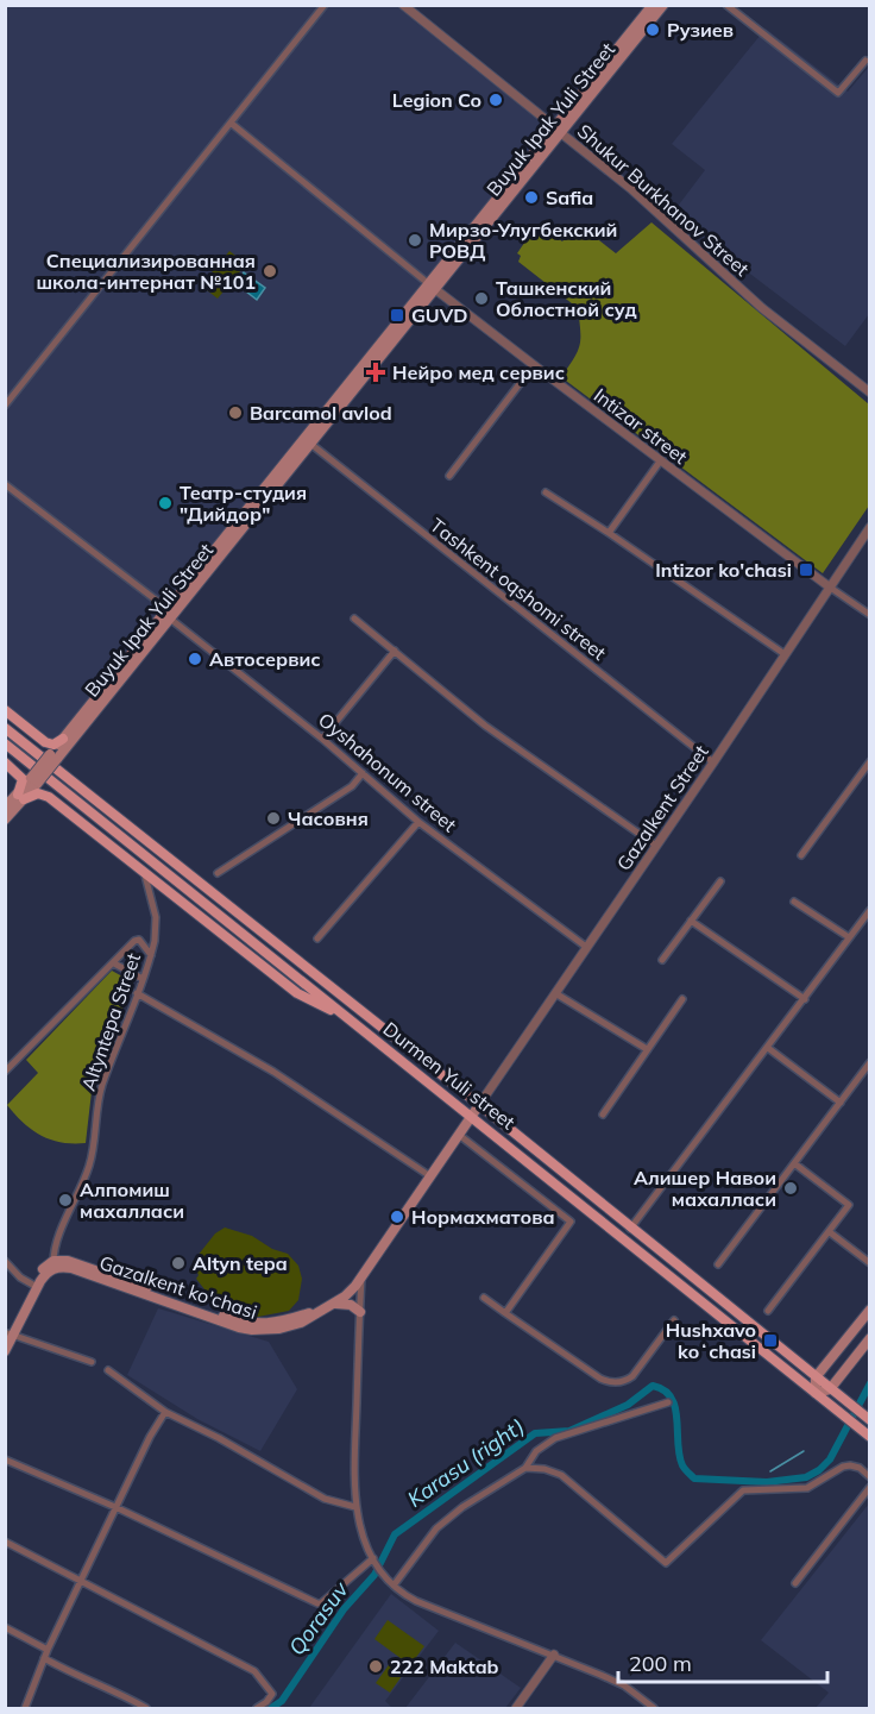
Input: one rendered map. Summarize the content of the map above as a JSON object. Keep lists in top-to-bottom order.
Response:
{
  "streets": {
    "main road": [
      "Buyuk Ipak Yuli Street",
      "Altyntepa Street",
      "Durmen Yuli street",
      "Gazalkent ko'chasi"
    ],
    "street": [
      "Shukur Burkhanov Street",
      "Intizаr street",
      "Tаshkent oqshomi street",
      "Oyshahonum street",
      "Gazalkent Street"
    ]
  },
  "crossings": [
    ["Buyuk Ipak Yuli Street", "Shukur Burkhanov Street"],
    ["Buyuk Ipak Yuli Street", "Intizаr street"],
    ["Buyuk Ipak Yuli Street", "Tаshkent oqshomi street"],
    ["Buyuk Ipak Yuli Street", "Oyshahonum street"],
    ["Intizаr street", "Gazalkent Street"],
    ["Tаshkent oqshomi street", "Gazalkent Street"],
    ["Oyshahonum street", "Gazalkent Street"],
    ["Gazalkent Street", "Durmen Yuli street"],
    ["Gazalkent Street", "Gazalkent ko'chasi"],
    ["Altyntepa Street", "Gazalkent ko'chasi"],
    ["Durmen Yuli street", "Gazalkent ko'chasi"]
  ],
  "water": ["Karasu (right)", "Qorasuv"],
  "places": {
    "other": [
      "Рузиев",
      "Legion Co",
      "Safia",
      "Мирзо-Улугбекский РОВД",
      "Специализированная школа-интернат №101",
      "Ташкенский Облостной суд",
      "Barcamol avlod",
      "Театр-студия \"Дийдор\"",
      "Автосервис",
      "Часовня",
      "Алишер Навои махалласи",
      "Алпомиш махалласи",
      "Нормахматова",
      "Altyn tepa",
      "222 Maktab"
    ],
    "transit": ["GUVD", "Intizor ko'chasi", "Hushxavo koʻchasi"],
    "health": ["Нейро мед сервис"]
  },
  "scale_bar": "200 m"
}
